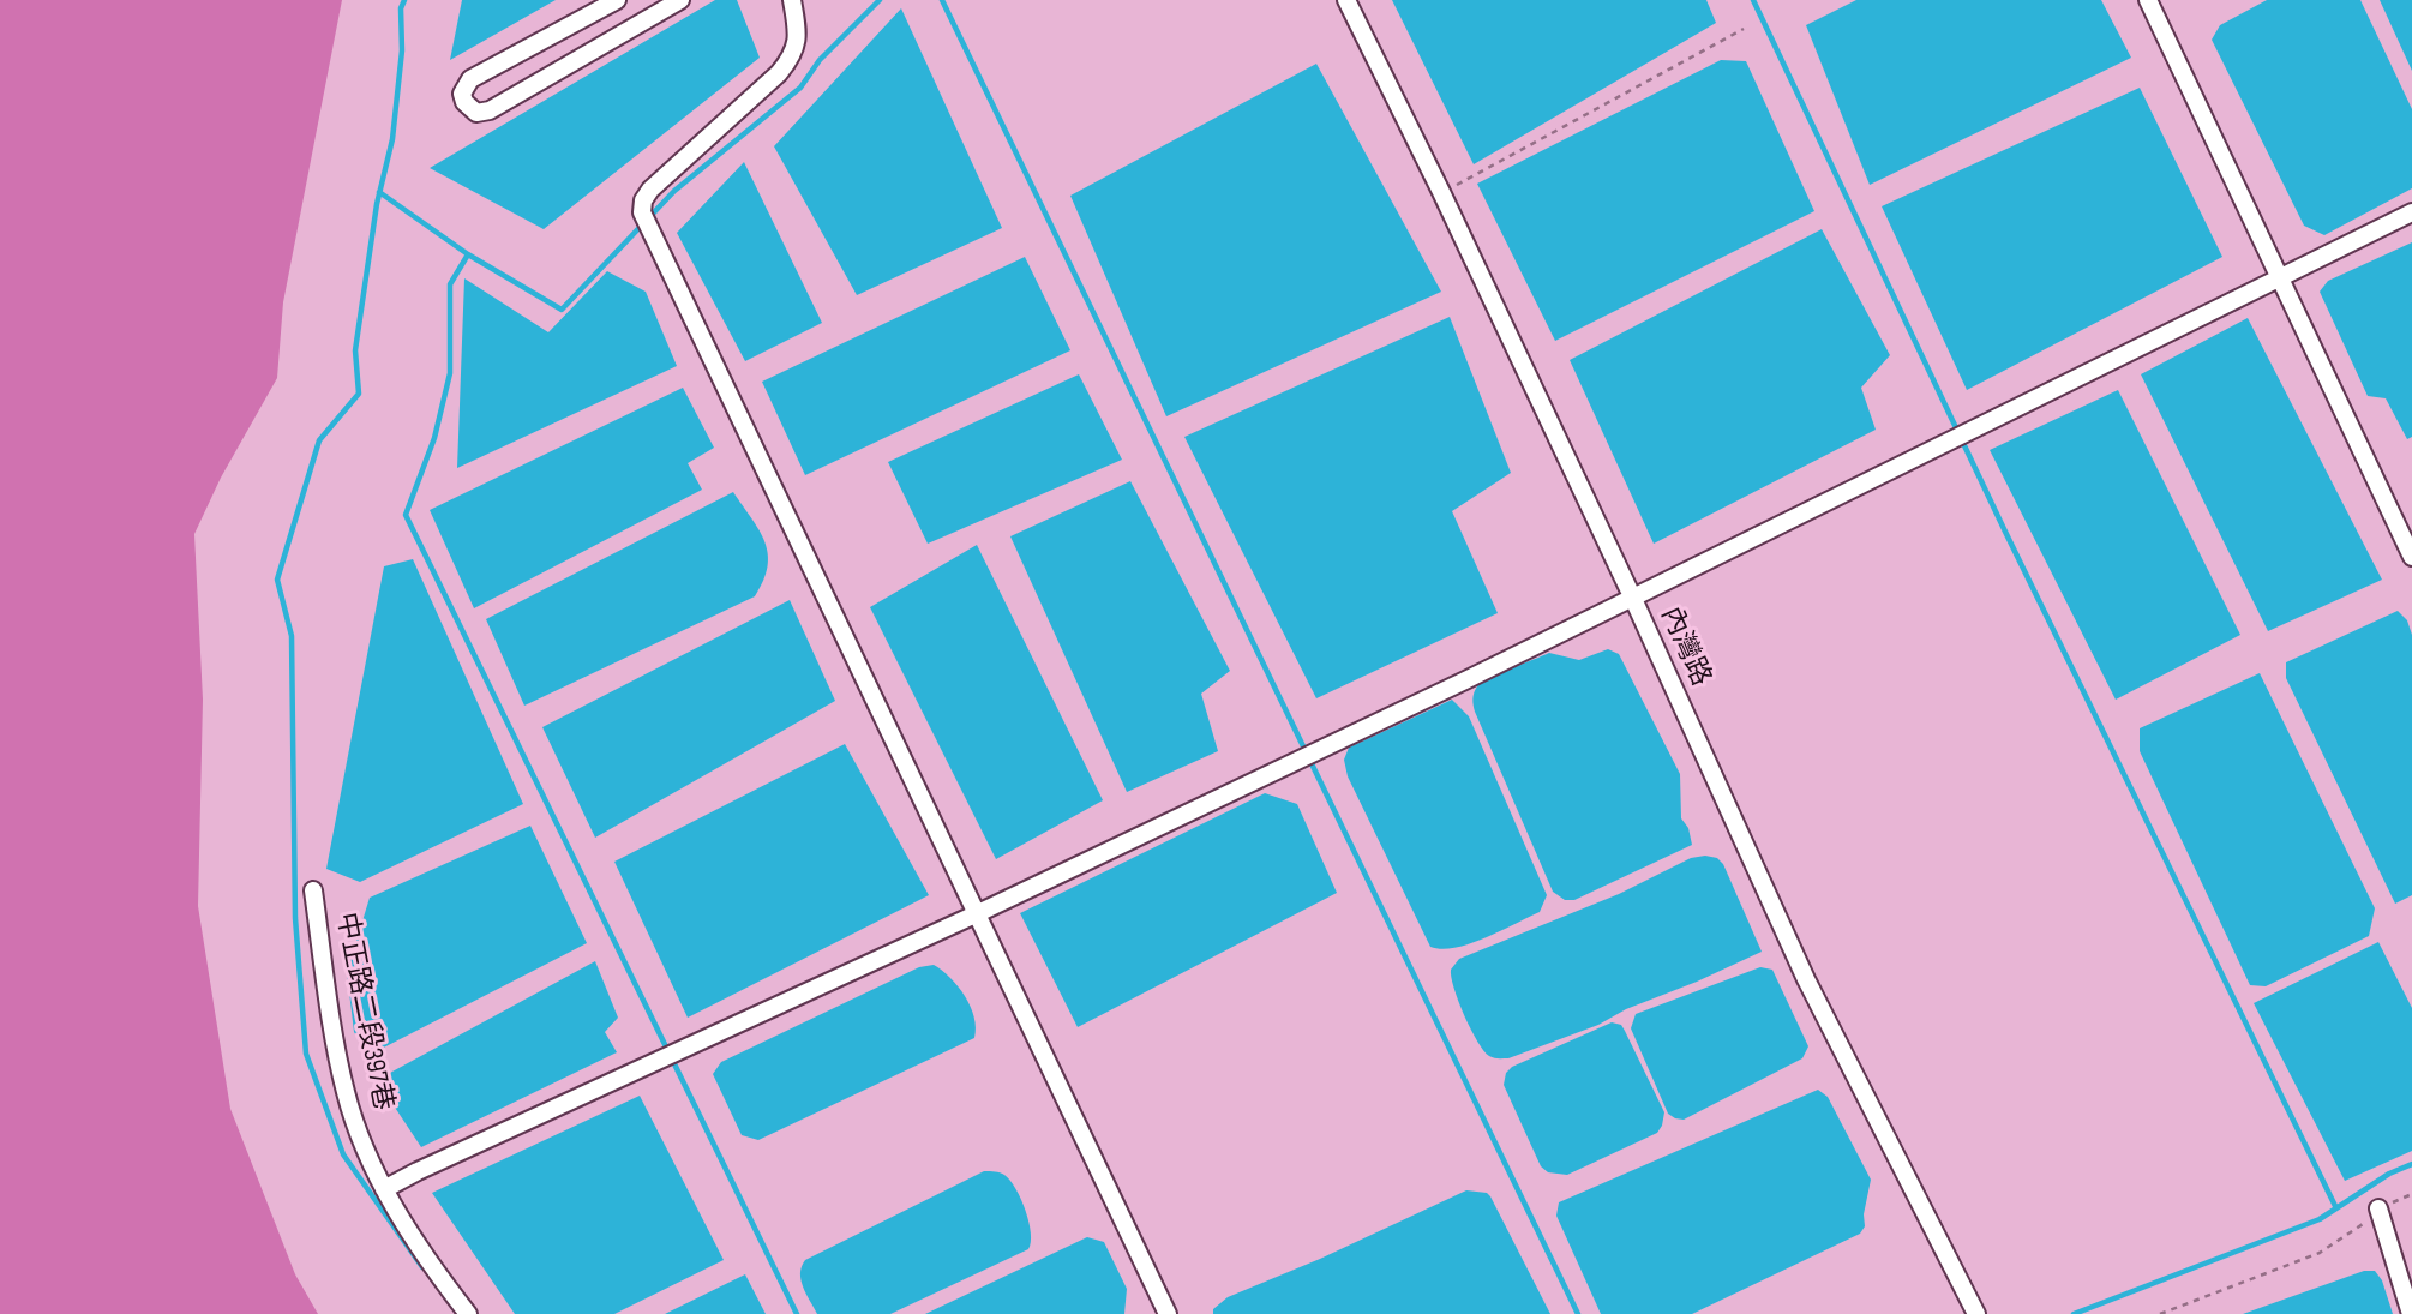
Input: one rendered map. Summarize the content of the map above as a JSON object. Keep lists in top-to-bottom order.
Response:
{
  "streets": {
    "street": ["內灣路", "中正路二段397巷"]
  }
}
